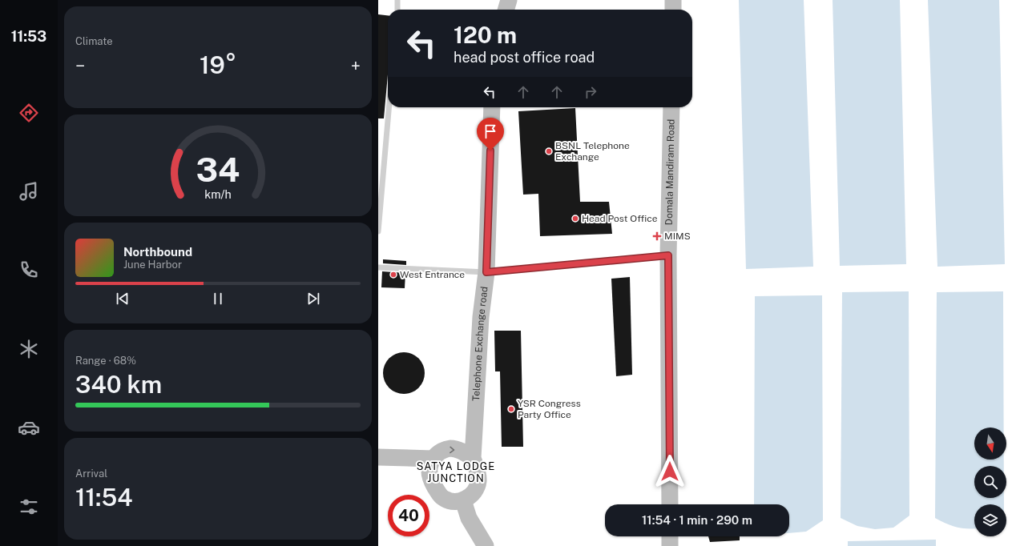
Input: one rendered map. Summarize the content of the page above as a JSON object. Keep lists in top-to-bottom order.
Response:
{
  "streets": {
    "street": ["Domala Mandiram Road", "Telephone Exchange road"]
  },
  "districts": ["SATYA LODGE JUNCTION"],
  "places": {
    "other": [
      "BSNL Telephone Exchange",
      "Head Post Office",
      "West Entrance",
      "YSR Congress Party Office"
    ],
    "health": ["MIMS"]
  },
  "north": "bottom",
  "page": {
    "tabs": "11:53",
    "tile": [
      "Climate",
      ["Range · 68%", "340 km"],
      ["Arrival", "11:54"]
    ],
    "turn": ["120 m", "head post office road"],
    "heat": ["−", "19°", "+"],
    "song": ["Northbound", "June Harbor"],
    "limit": "40",
    "trip": "11:54 · 1 min · 290 m",
    "gauge": ["34", "km/h"]
  }
}
